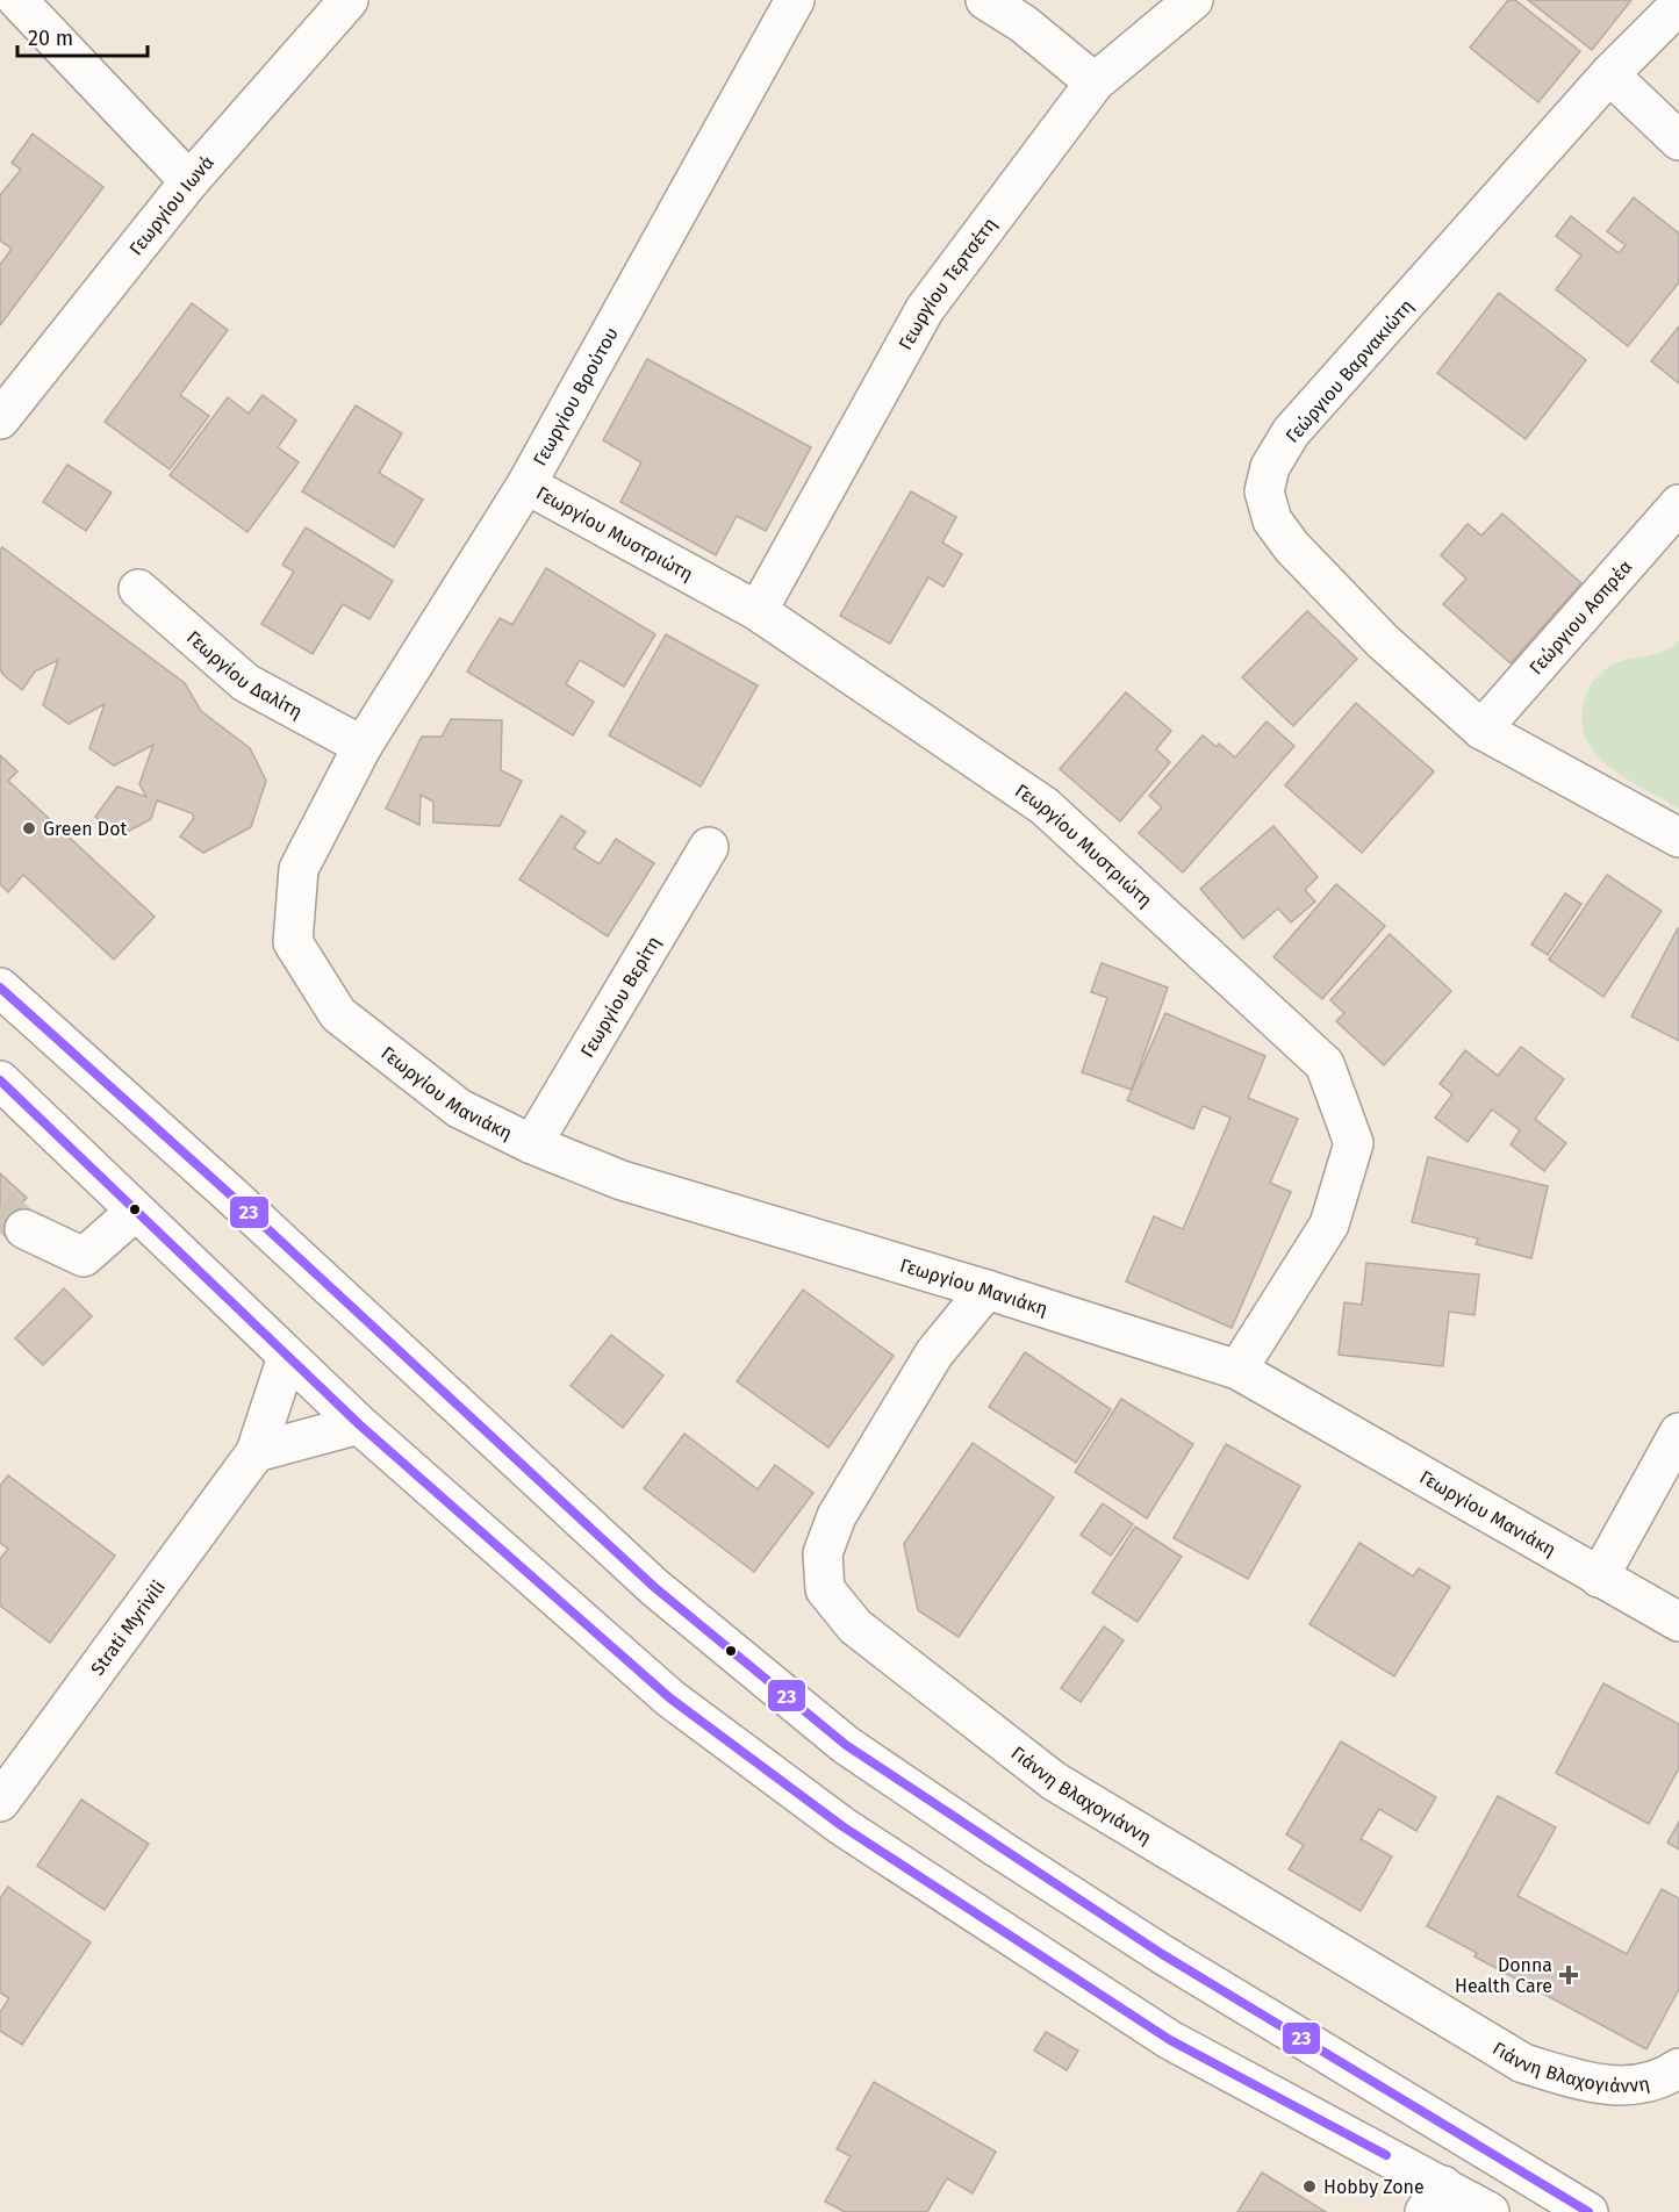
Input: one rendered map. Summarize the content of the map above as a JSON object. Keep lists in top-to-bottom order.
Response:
{
  "streets": {
    "street": [
      "Γεωργίου Ιωνά",
      "Γεωργίου Τερτσέτη",
      "Γεώργιου Βαρνακιώτη",
      "Γεωργίου Βρούτου",
      "Γεωργίου Μυστριώτη",
      "Γεώργιου Ασπρέα",
      "Γεωργίου Δαλίτη",
      "Γεωργίου Βερίτη",
      "Γεωργίου Μανιάκη",
      "Strati Myrivili",
      "Γιάννη Βλαχογιάννη"
    ]
  },
  "crossings": [
    ["Γεωργίου Τερτσέτη", "Γεωργίου Μυστριώτη"],
    ["Γεώργιου Βαρνακιώτη", "Γεώργιου Ασπρέα"],
    ["Γεωργίου Βρούτου", "Γεωργίου Μυστριώτη"],
    ["Γεωργίου Βρούτου", "Γεωργίου Δαλίτη"],
    ["Γεωργίου Βρούτου", "Γεωργίου Μανιάκη"],
    ["Γεωργίου Μυστριώτη", "Γεωργίου Μανιάκη"],
    ["Γεωργίου Βερίτη", "Γεωργίου Μανιάκη"],
    ["Γεωργίου Μανιάκη", "Γιάννη Βλαχογιάννη"]
  ],
  "places": {
    "other": ["Green Dot", "Hobby Zone"],
    "health": ["Donna Health Care"]
  },
  "lines": ["transit line 23"],
  "scale_bar": "20 m"
}
